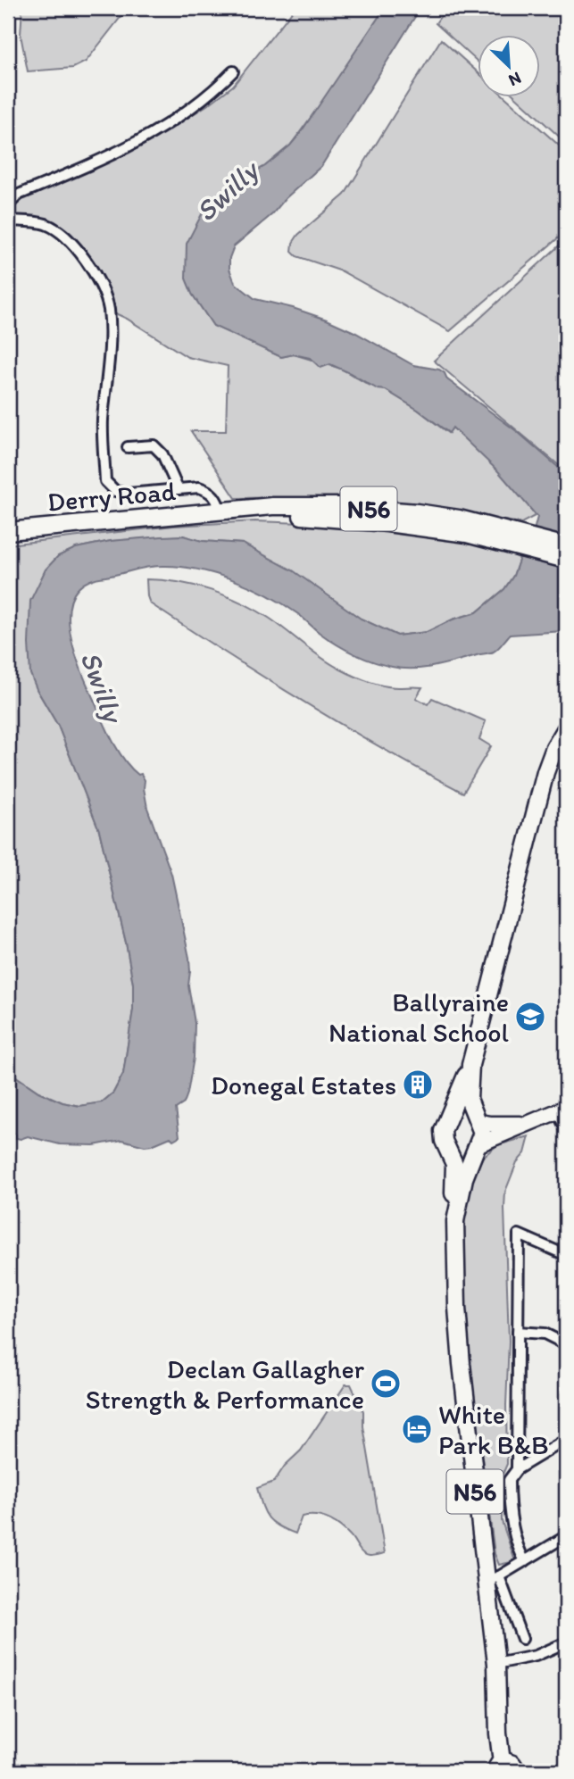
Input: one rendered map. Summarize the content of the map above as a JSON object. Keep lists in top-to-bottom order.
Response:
{
  "streets": {
    "main road": ["Derry Road", "N56"]
  },
  "water": ["Swilly"],
  "places": {
    "school or university": ["Ballyraine National School"],
    "building": ["Donegal Estates"],
    "sports": ["Declan Gallagher Strength & Performance"],
    "hotel": ["White Park B&B"]
  },
  "north": "bottom right"
}
